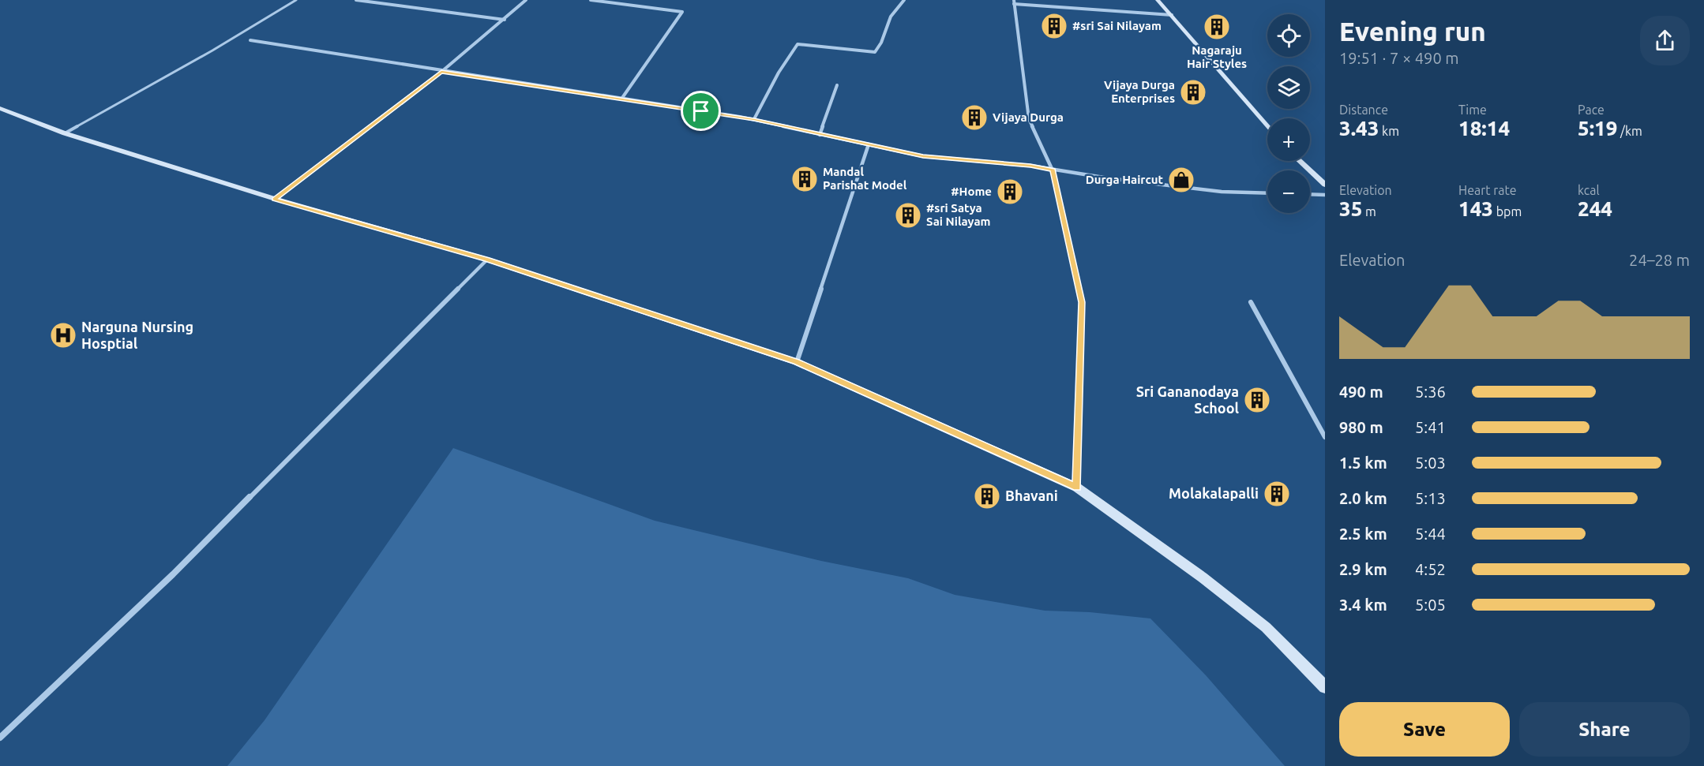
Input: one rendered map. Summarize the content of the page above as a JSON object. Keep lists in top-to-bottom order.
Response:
{
  "places": {
    "building": [
      "#sri Sai Nilayam",
      "Nagaraju Hair Styles",
      "Vijaya Durga Enterprises",
      "Vijaya Durga",
      "Mandal Parishat Model",
      "#Home",
      "#sri Satya Sai Nilayam",
      "Sri Gananodaya School",
      "Molakalapalli",
      "Bhavani"
    ],
    "shop": ["Durga Haircut"],
    "hospital": ["Narguna Nursing Hosptial"]
  },
  "page": {
    "heading": ["Evening run", "19:51 · 7 × 490 m"],
    "map_buttons": ["+", "−"],
    "stats": [
      ["Distance", "3.43 km"],
      ["Time", "18:14"],
      ["Pace", "5:19 /km"],
      ["Elevation", "35 m"],
      ["Heart rate", "143 bpm"],
      ["kcal", "244"]
    ],
    "chart": ["Elevation", "24–28 m"],
    "list": [
      {
        "name": "490 m",
        "note": "5:36"
      },
      {
        "name": "980 m",
        "note": "5:41"
      },
      {
        "name": "1.5 km",
        "note": "5:03"
      },
      {
        "name": "2.0 km",
        "note": "5:13"
      },
      {
        "name": "2.5 km",
        "note": "5:44"
      },
      {
        "name": "2.9 km",
        "note": "4:52"
      },
      {
        "name": "3.4 km",
        "note": "5:05"
      }
    ],
    "buttons": ["Save", "Share"]
  }
}
